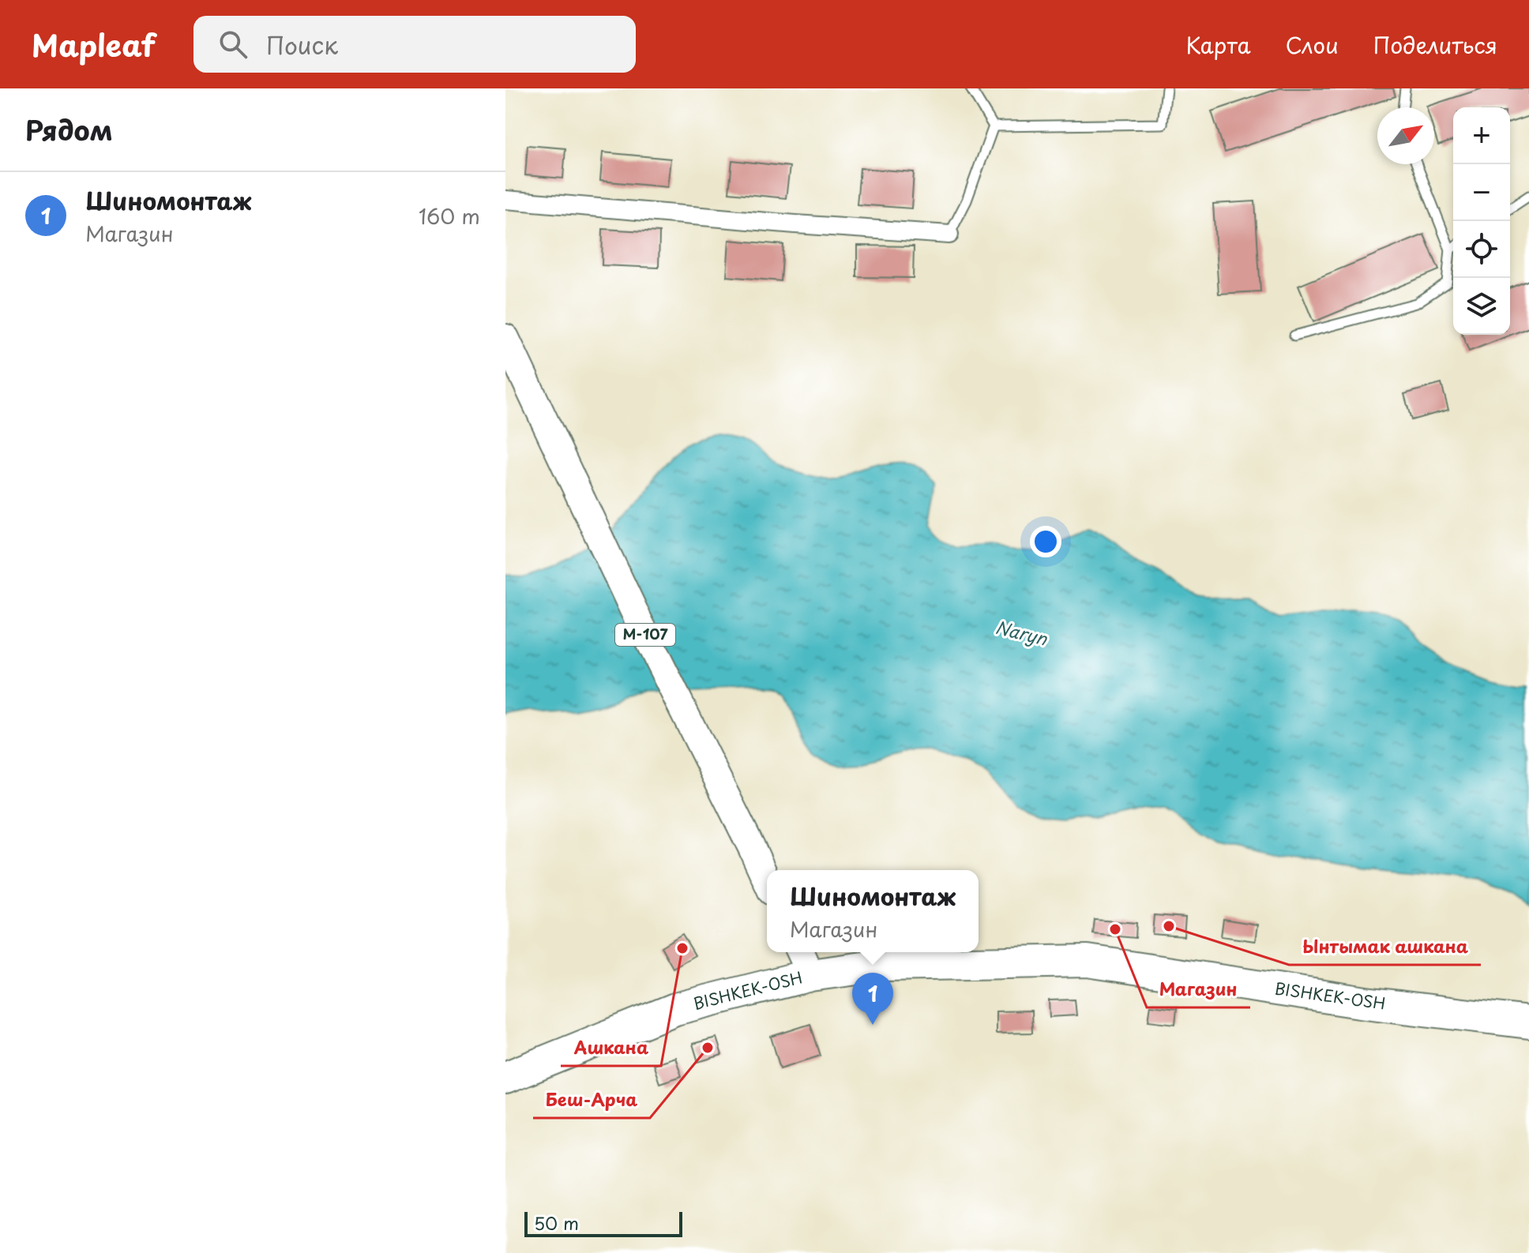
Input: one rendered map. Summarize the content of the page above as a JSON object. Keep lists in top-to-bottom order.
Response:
{
  "streets": {
    "highway": ["BISHKEK-OSH"],
    "main road": ["М-107"]
  },
  "water": ["Naryn"],
  "places": [
    "Ынтымак ашкана",
    "Магазин",
    "Ашкана",
    "Беш-Арча"
  ],
  "scale_bar": "50 m",
  "north": "top right",
  "page": {
    "header": "Mapleaf",
    "search": "Поиск",
    "nav": ["Карта", "Слои", "Поделиться"],
    "heading": "Рядом",
    "map_buttons": ["+", "−"],
    "list": [
      {
        "mark": "1",
        "name": "Шиномонтаж",
        "note": "Магазин",
        "value": "160 m"
      }
    ],
    "popup": ["Шиномонтаж", "Магазин"],
    "pins": "1",
    "scale": "50 m"
  }
}
